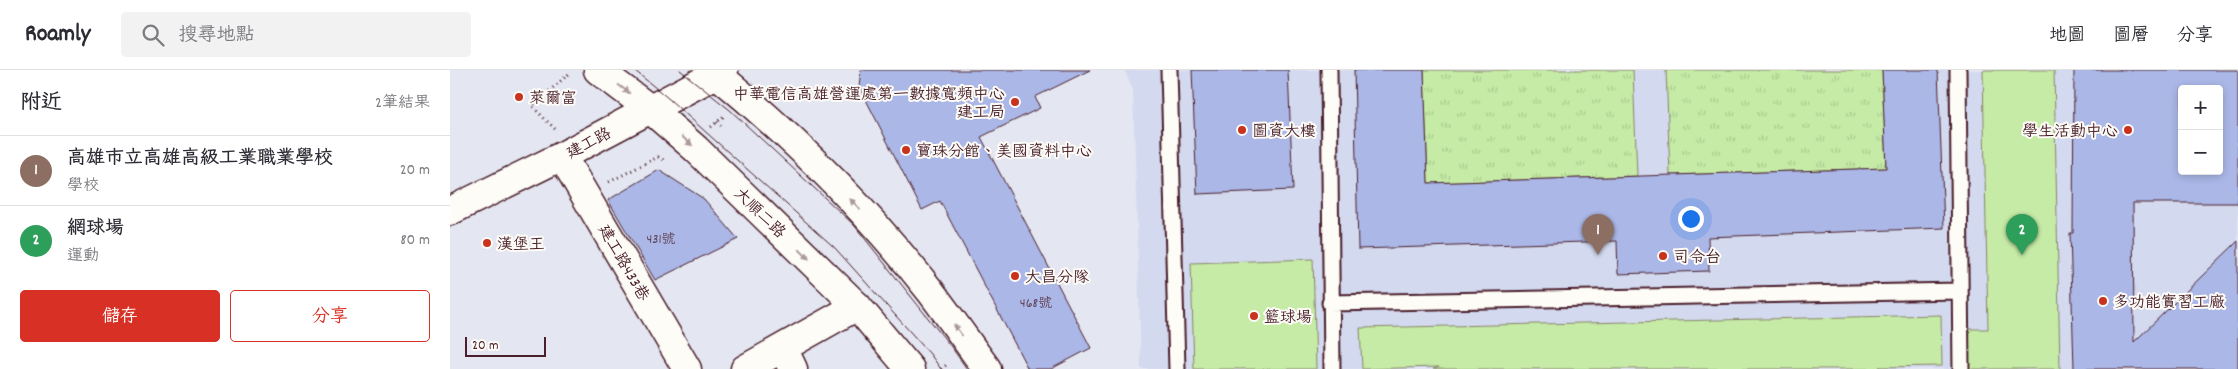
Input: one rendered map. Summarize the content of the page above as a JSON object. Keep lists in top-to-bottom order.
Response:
{
  "streets": {
    "street": ["建工路", "大順二路", "建工路433巷"]
  },
  "crossings": [
    ["建工路", "大順二路"],
    ["建工路", "建工路433巷"]
  ],
  "places": [
    "萊爾富",
    "中華電信高雄營運處第一數據寬頻中心 建工局",
    "圖資大樓",
    "學生活動中心",
    "寶珠分館、美國資料中心",
    "漢堡王",
    "司令台",
    "大昌分隊",
    "多功能實習工廠",
    "籃球場"
  ],
  "house_numbers": ["431號", "468號"],
  "scale_bar": "20 m",
  "page": {
    "header": "Roamly",
    "search": "搜尋地點",
    "nav": ["地圖", "圖層", "分享"],
    "heading": ["附近", "2筆結果"],
    "map_buttons": ["+", "−"],
    "list": [
      {
        "mark": "1",
        "name": "高雄市立高雄高級工業職業學校",
        "note": "學校",
        "value": "20 m"
      },
      {
        "mark": "2",
        "name": "網球場",
        "note": "運動",
        "value": "80 m"
      }
    ],
    "pins": ["1", "2"],
    "buttons": ["儲存", "分享"],
    "scale": "20 m"
  }
}
